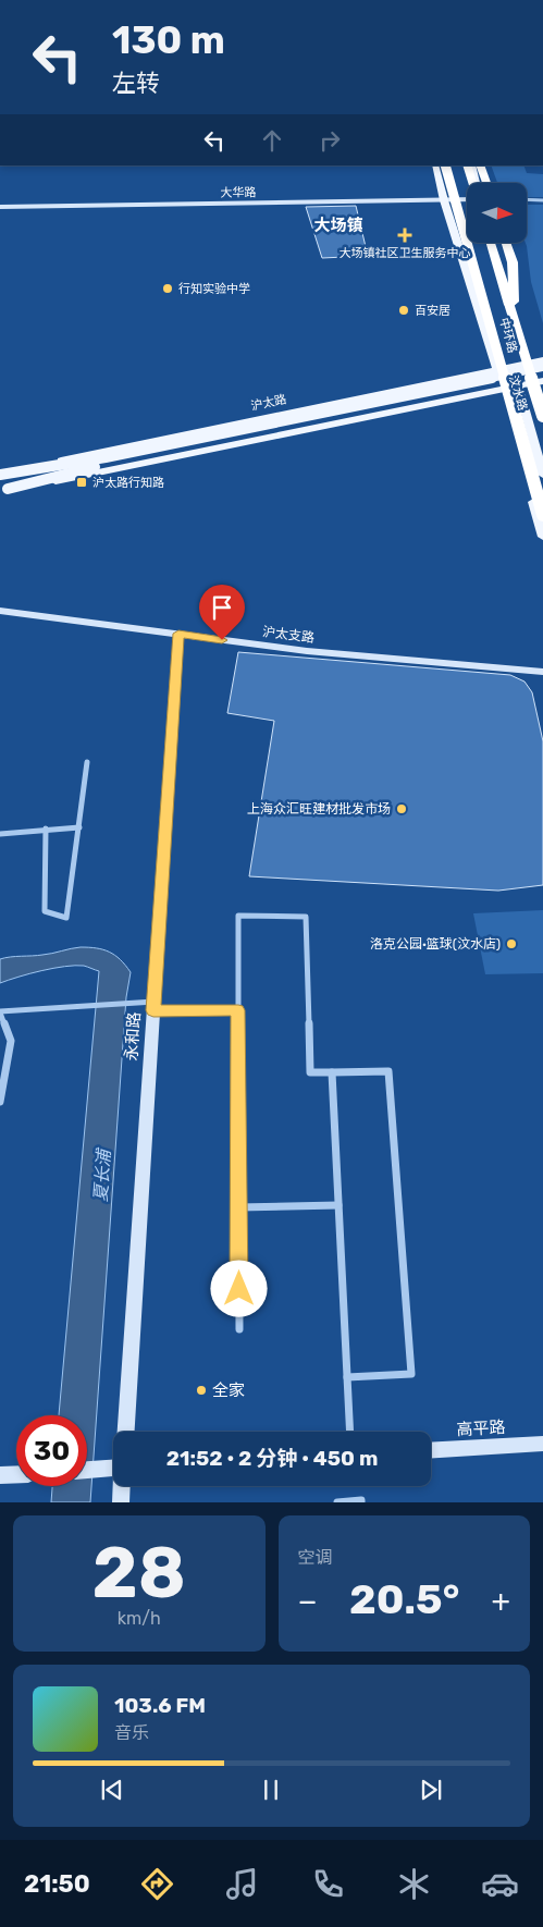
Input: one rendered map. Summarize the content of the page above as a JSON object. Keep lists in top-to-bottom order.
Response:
{
  "streets": {
    "highway": ["中环路"],
    "main road": ["汶水路", "沪太路"],
    "street": [
      "大华路",
      "沪太支路",
      "永和路",
      "高平路"
    ]
  },
  "crossings": [
    ["大华路", "汶水路"],
    ["中环路", "汶水路"],
    ["汶水路", "沪太路"],
    ["沪太支路", "永和路"]
  ],
  "districts": ["大场镇"],
  "water": ["夏长浦"],
  "places": {
    "health": ["大场镇社区卫生服务中心"],
    "other": [
      "行知实验中学",
      "百安居",
      "上海众汇旺建材批发市场",
      "洛克公园·篮球(汶水店)",
      "全家"
    ],
    "transit": ["沪太路行知路"]
  },
  "north": "right",
  "page": {
    "turn": ["130 m", "左转"],
    "limit": "30",
    "trip": "21:52 · 2 分钟 · 450 m",
    "tile": [
      ["28", "km/h"],
      "空调"
    ],
    "heat": ["−", "20.5°", "+"],
    "song": ["103.6 FM", "音乐"],
    "tabs": "21:50"
  }
}
